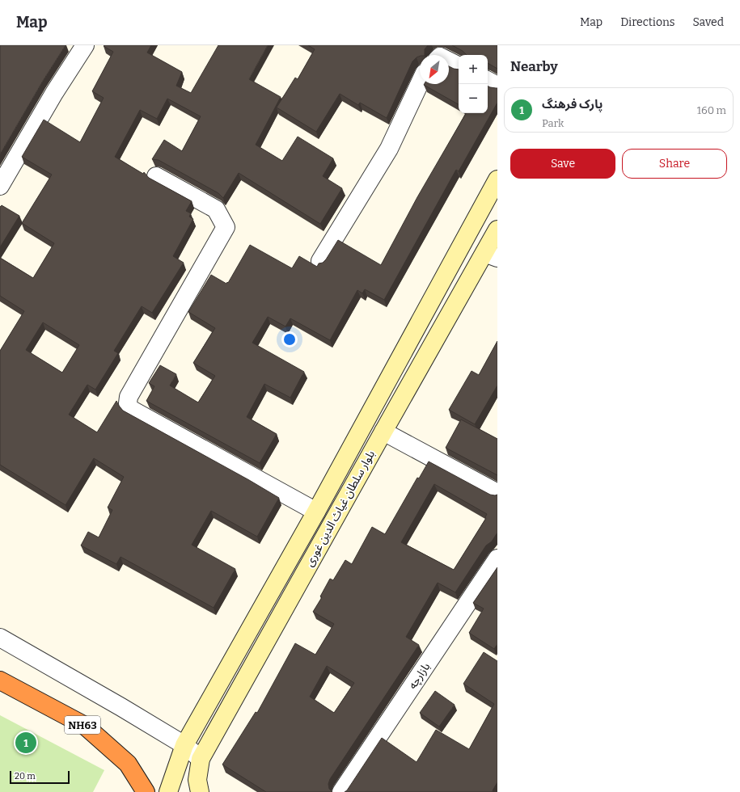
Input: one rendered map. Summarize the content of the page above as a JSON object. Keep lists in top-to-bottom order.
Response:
{
  "streets": {
    "highway": ["NH63"],
    "street": ["بلوار سلطان غیاث الدین غوری", "بازارچه"]
  },
  "scale_bar": "20 m",
  "north": "bottom left",
  "page": {
    "header": "Map",
    "nav": ["Map", "Directions", "Saved"],
    "heading": "Nearby",
    "map_buttons": ["+", "−"],
    "list": [
      {
        "mark": "1",
        "name": "پارک فرهنگ",
        "note": "Park",
        "value": "160 m"
      }
    ],
    "buttons": ["Save", "Share"],
    "pins": "1",
    "scale": "20 m"
  }
}
